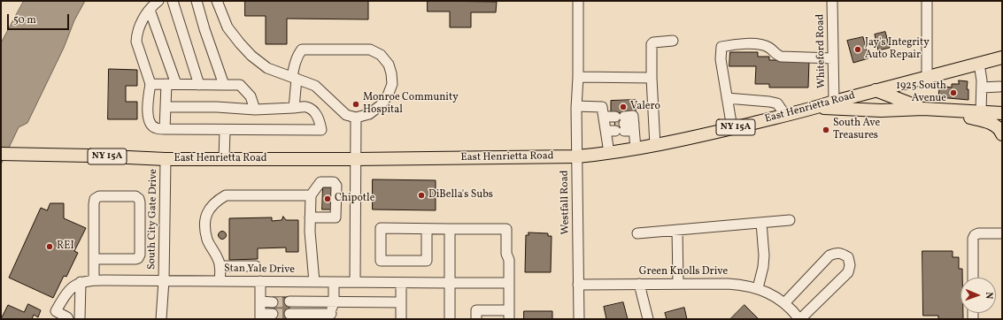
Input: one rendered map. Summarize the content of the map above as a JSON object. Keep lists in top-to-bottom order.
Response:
{
  "streets": {
    "main road": ["East Henrietta Road", "NY 15A"],
    "street": [
      "Whiteford Road",
      "Westfall Road",
      "South City Gate Drive",
      "Stan Yale Drive",
      "Green Knolls Drive"
    ]
  },
  "crossings": [
    ["Whiteford Road", "East Henrietta Road"],
    ["East Henrietta Road", "Westfall Road"],
    ["East Henrietta Road", "South City Gate Drive"],
    ["Westfall Road", "Green Knolls Drive"],
    ["South City Gate Drive", "Stan Yale Drive"]
  ],
  "places": [
    "Jay's Integrity Auto Repair",
    "1925 South Avenue",
    "Monroe Community Hospital",
    "Valero",
    "South Ave Treasures",
    "DiBella's Subs",
    "Chipotle",
    "REI"
  ],
  "scale_bar": "50 m",
  "north": "right"
}
